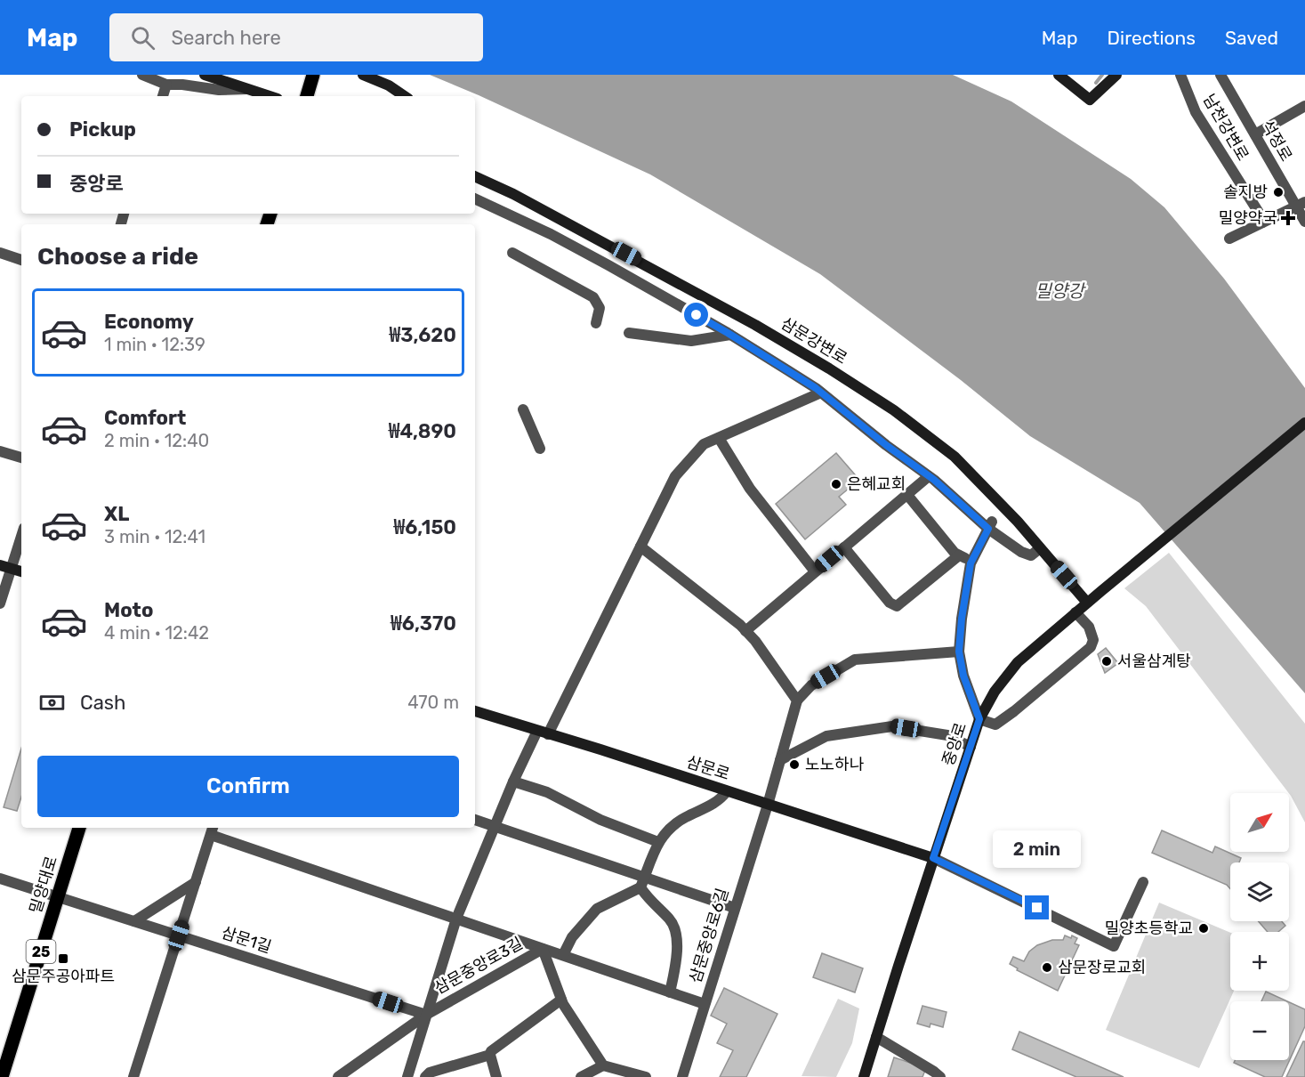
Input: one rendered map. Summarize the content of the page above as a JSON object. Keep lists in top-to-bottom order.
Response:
{
  "streets": {
    "main road": ["밀양대로", "25"],
    "street": [
      "남천강변로",
      "석정로",
      "삼문강변로",
      "중앙로",
      "삼문로",
      "삼문중앙로6길",
      "삼문1길",
      "삼문중앙로3길"
    ]
  },
  "crossings": [
    ["삼문강변로", "중앙로"],
    ["중앙로", "삼문로"],
    ["삼문로", "삼문중앙로6길"],
    ["밀양대로", "삼문1길"],
    ["삼문1길", "삼문중앙로3길"]
  ],
  "water": ["밀양강"],
  "places": {
    "other": [
      "솔지방",
      "은혜교회",
      "서울삼계탕",
      "노노하나",
      "밀양초등학교",
      "삼문장로교회"
    ],
    "health": ["밀양약국"],
    "transit": ["삼문주공아파트"]
  },
  "north": "top right",
  "page": {
    "header": "Map",
    "search": "Search here",
    "nav": ["Map", "Directions", "Saved"],
    "banner": ["Pickup", "중앙로"],
    "heading": "Choose a ride",
    "list": [
      {
        "name": "Economy",
        "note": "1 min · 12:39",
        "value": "₩3,620"
      },
      {
        "name": "Comfort",
        "note": "2 min · 12:40",
        "value": "₩4,890"
      },
      {
        "name": "XL",
        "note": "3 min · 12:41",
        "value": "₩6,150"
      },
      {
        "name": "Moto",
        "note": "4 min · 12:42",
        "value": "₩6,370"
      }
    ],
    "pay": ["Cash", "470 m"],
    "buttons": "Confirm",
    "map_buttons": ["+", "−"],
    "bubble": "2 min"
  }
}
